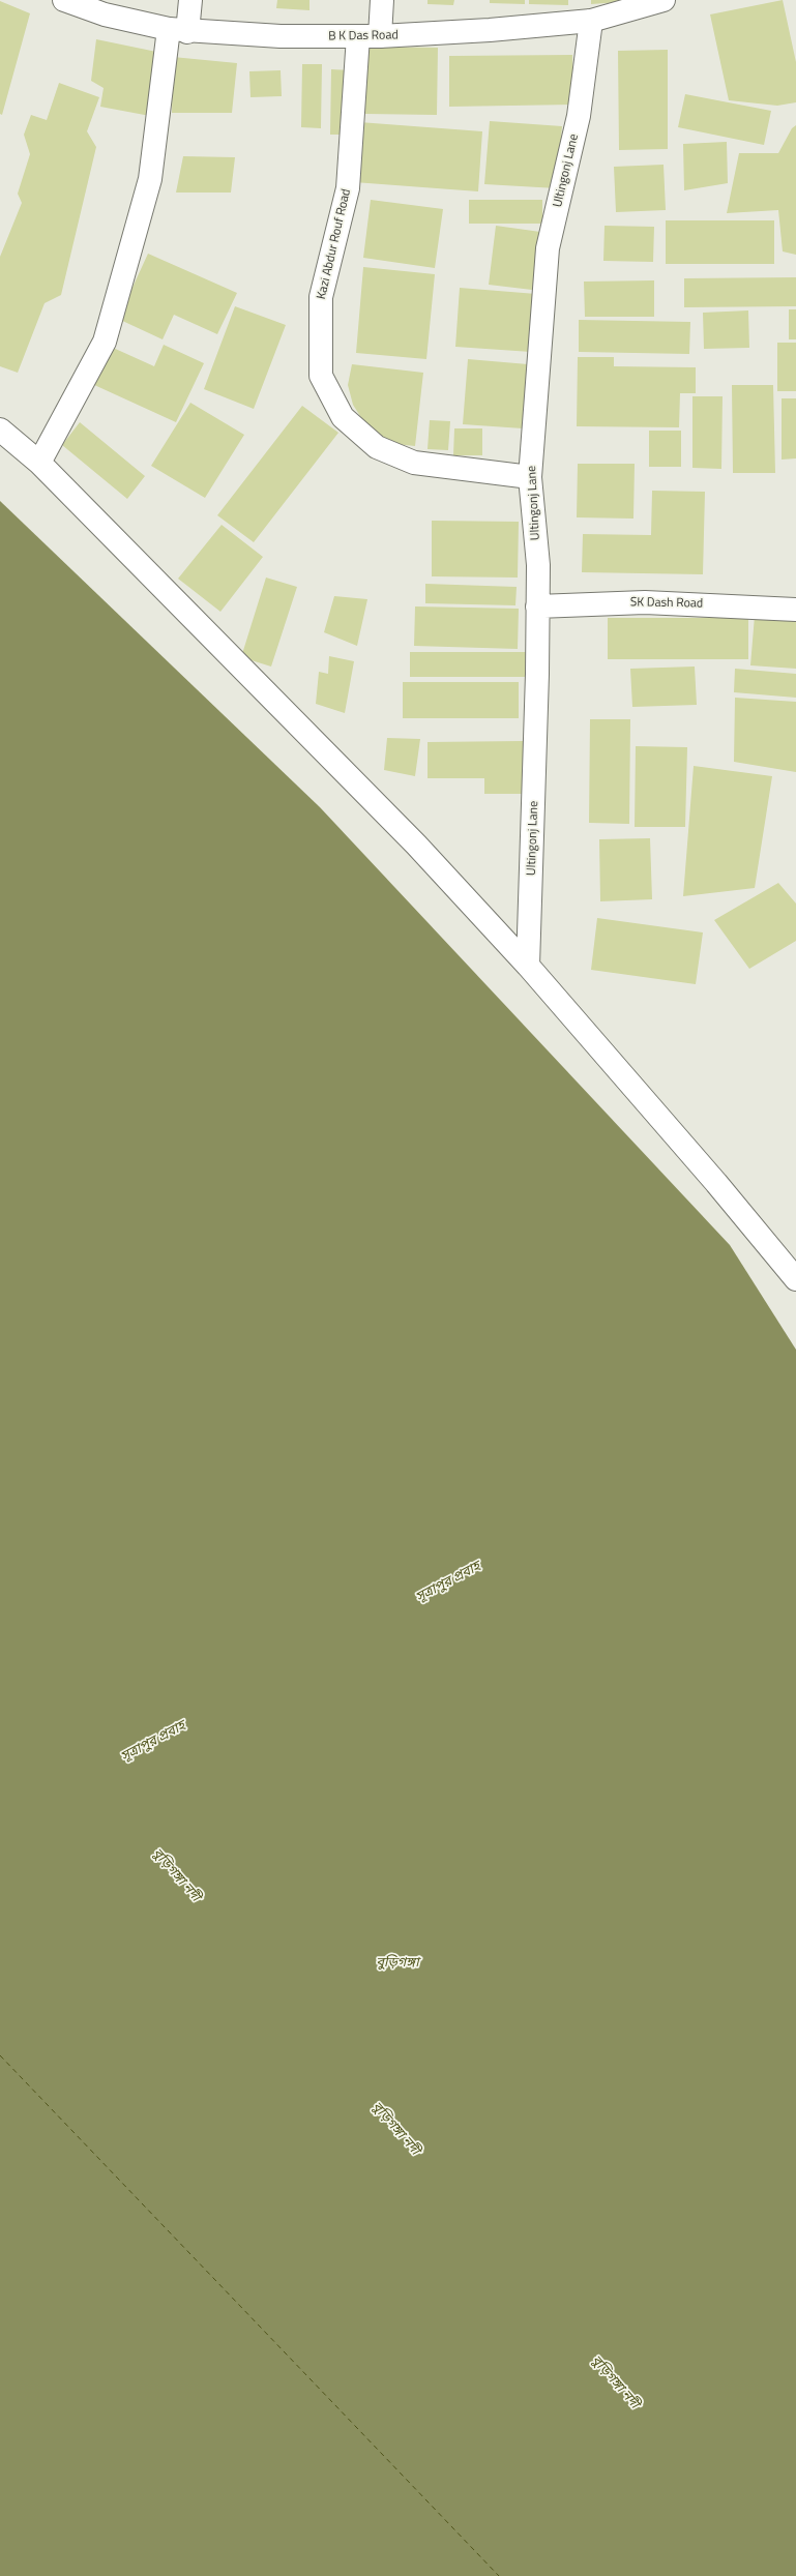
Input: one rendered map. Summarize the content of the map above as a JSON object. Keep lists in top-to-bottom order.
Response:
{
  "streets": {
    "street": [
      "B K Das Road",
      "Ultingonj Lane",
      "Kazi Abdur Rouf Road",
      "SK Dash Road"
    ]
  },
  "crossings": [
    ["B K Das Road", "Ultingonj Lane"],
    ["B K Das Road", "Kazi Abdur Rouf Road"],
    ["Ultingonj Lane", "Kazi Abdur Rouf Road"],
    ["Ultingonj Lane", "SK Dash Road"]
  ],
  "water": ["সূত্রাপুর প্রবাহ", "বুড়িগঙ্গা নদী", "বুড়িগঙ্গা"]
}
